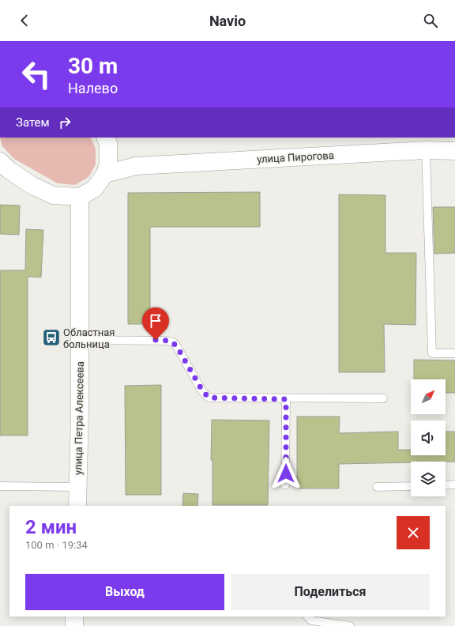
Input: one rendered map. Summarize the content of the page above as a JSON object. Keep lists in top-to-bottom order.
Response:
{
  "streets": {
    "street": ["улица Пирогова", "улица Петра Алексеева"]
  },
  "places": {
    "bus stop": ["Областная больница"]
  },
  "north": "top right",
  "page": {
    "header": "Navio",
    "turn": ["30 m", "Налево"],
    "then": "Затем",
    "heading": ["2 мин", "100 m · 19:34"],
    "buttons": ["Выход", "Поделиться"]
  }
}
